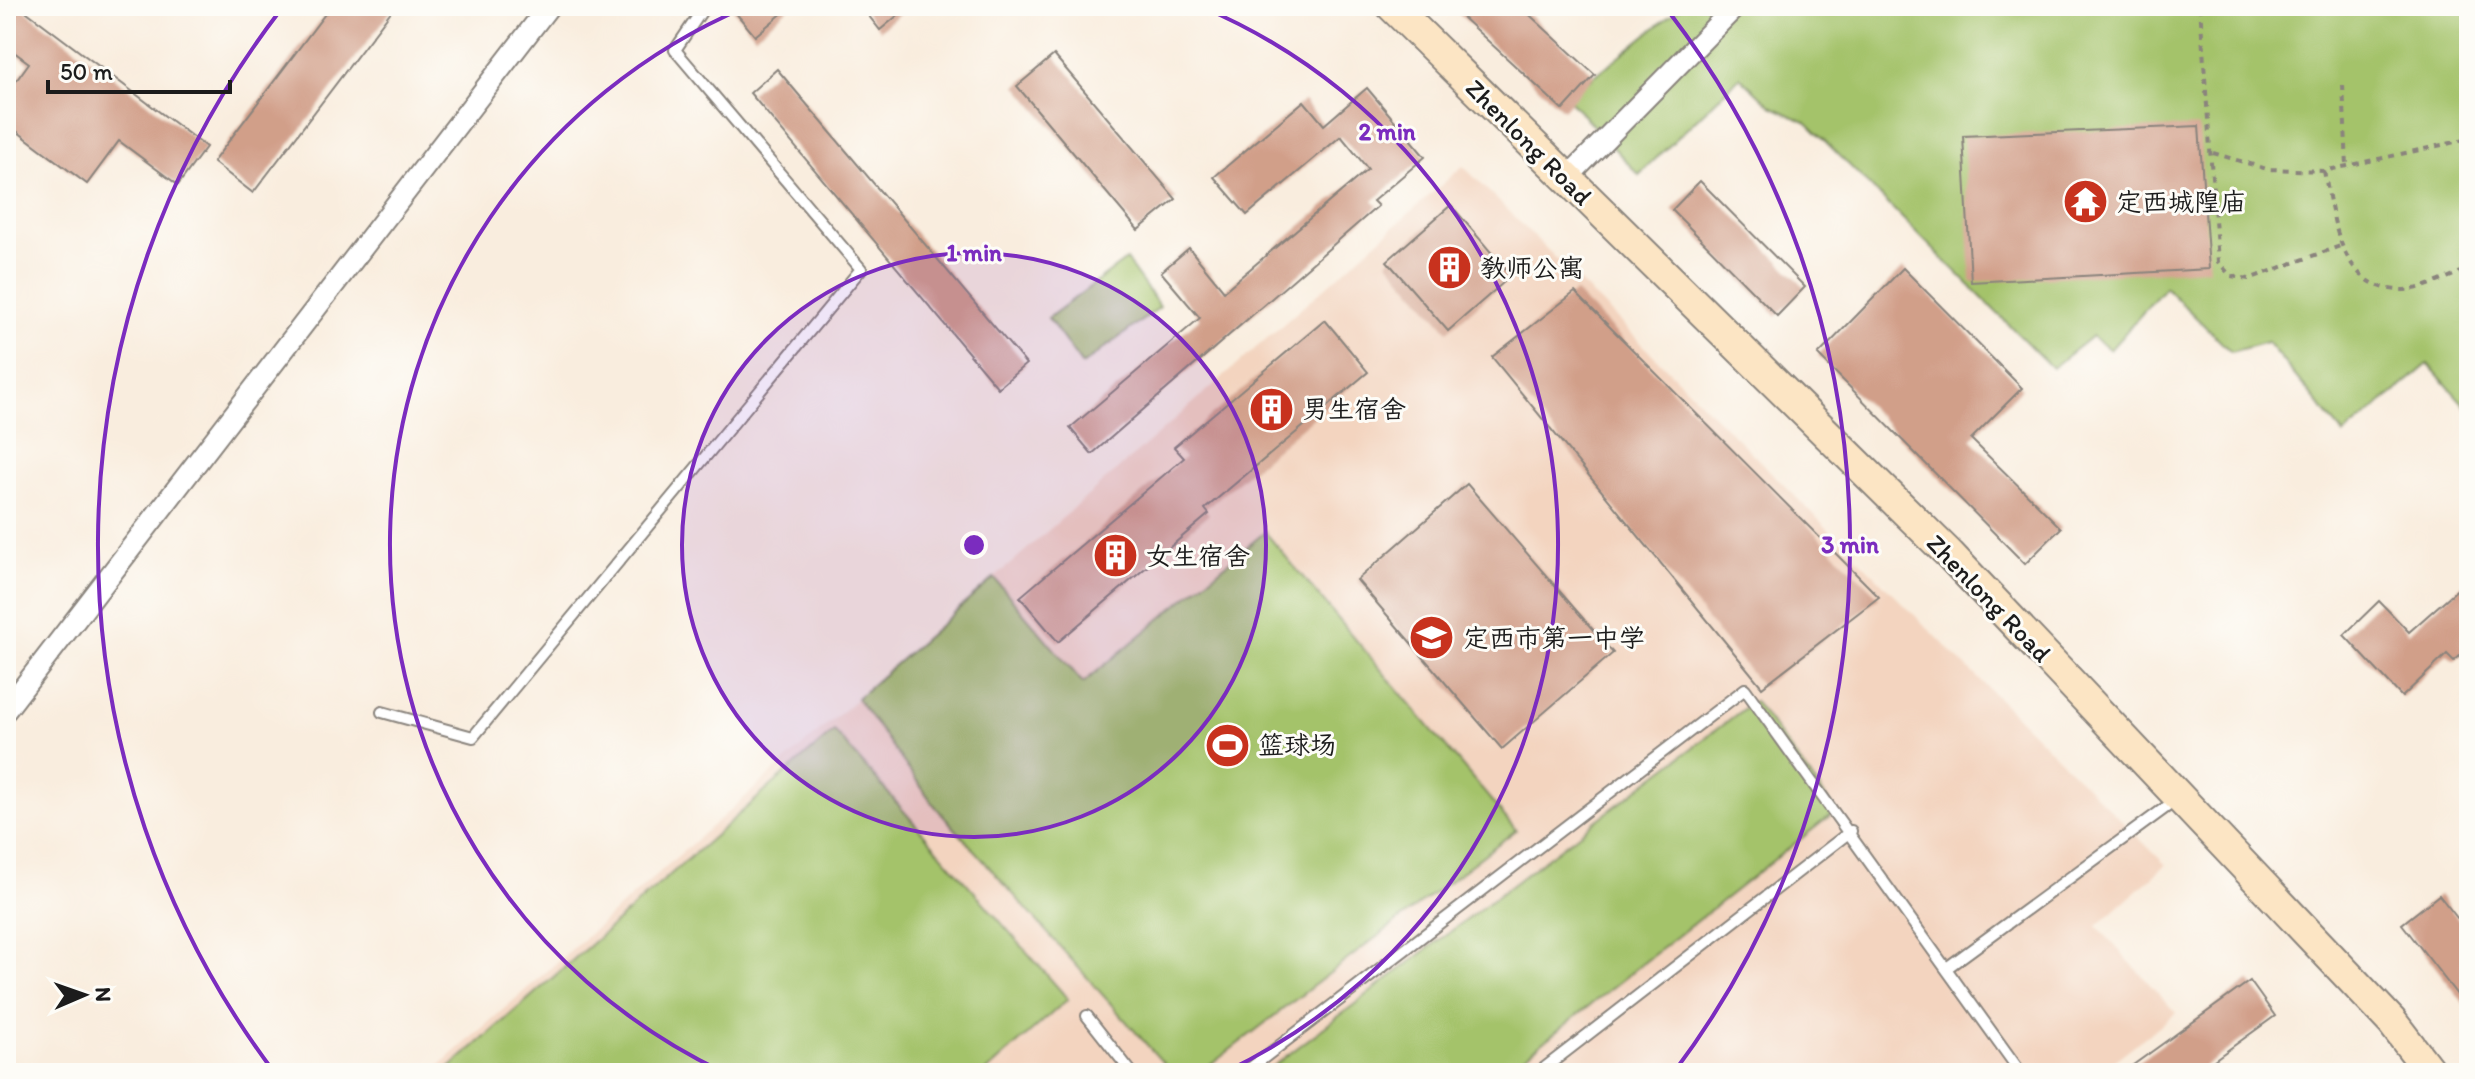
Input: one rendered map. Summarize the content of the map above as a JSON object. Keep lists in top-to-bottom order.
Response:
{
  "streets": {
    "main road": ["Zhenlong Road"]
  },
  "places": {
    "temple": ["定西城隍庙"],
    "building": ["教师公寓", "男生宿舍", "女生宿舍"],
    "school or university": ["定西市第一中学"],
    "sports": ["篮球场"]
  },
  "scale_bar": "50 m",
  "north": "right",
  "rings": ["2 min", "1 min", "3 min"]
}
